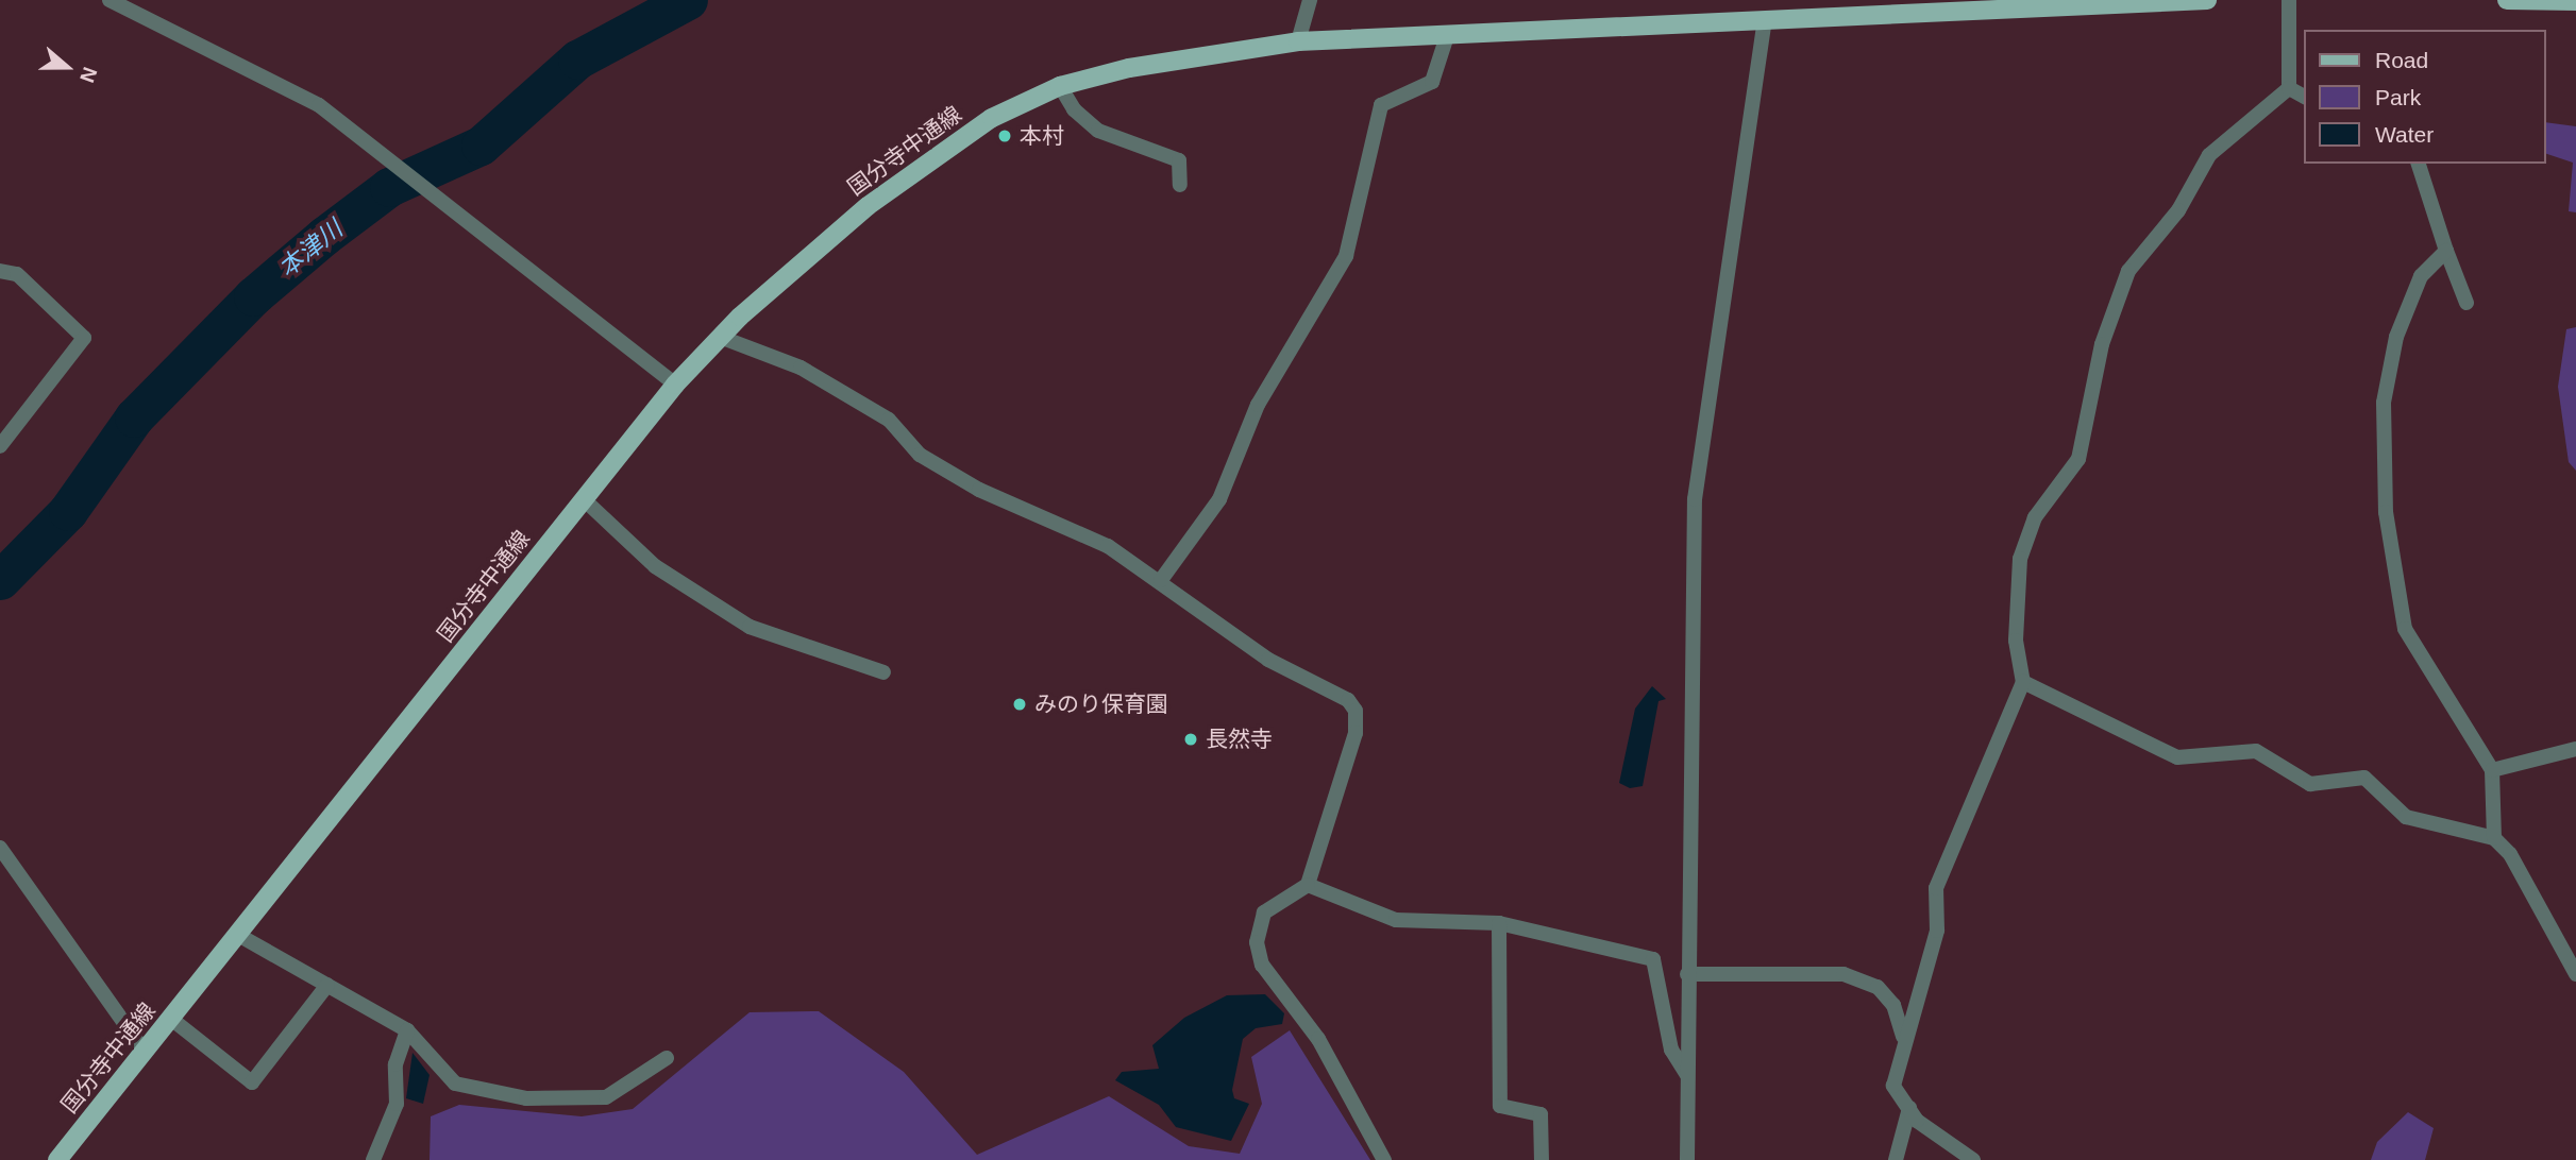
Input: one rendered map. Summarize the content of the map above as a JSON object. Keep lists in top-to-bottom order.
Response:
{
  "streets": {
    "main road": ["国分寺中通線"]
  },
  "water": ["本津川"],
  "places": ["本村", "みのり保育園", "長然寺"],
  "legend": ["Road", "Park", "Water"],
  "north": "right"
}
